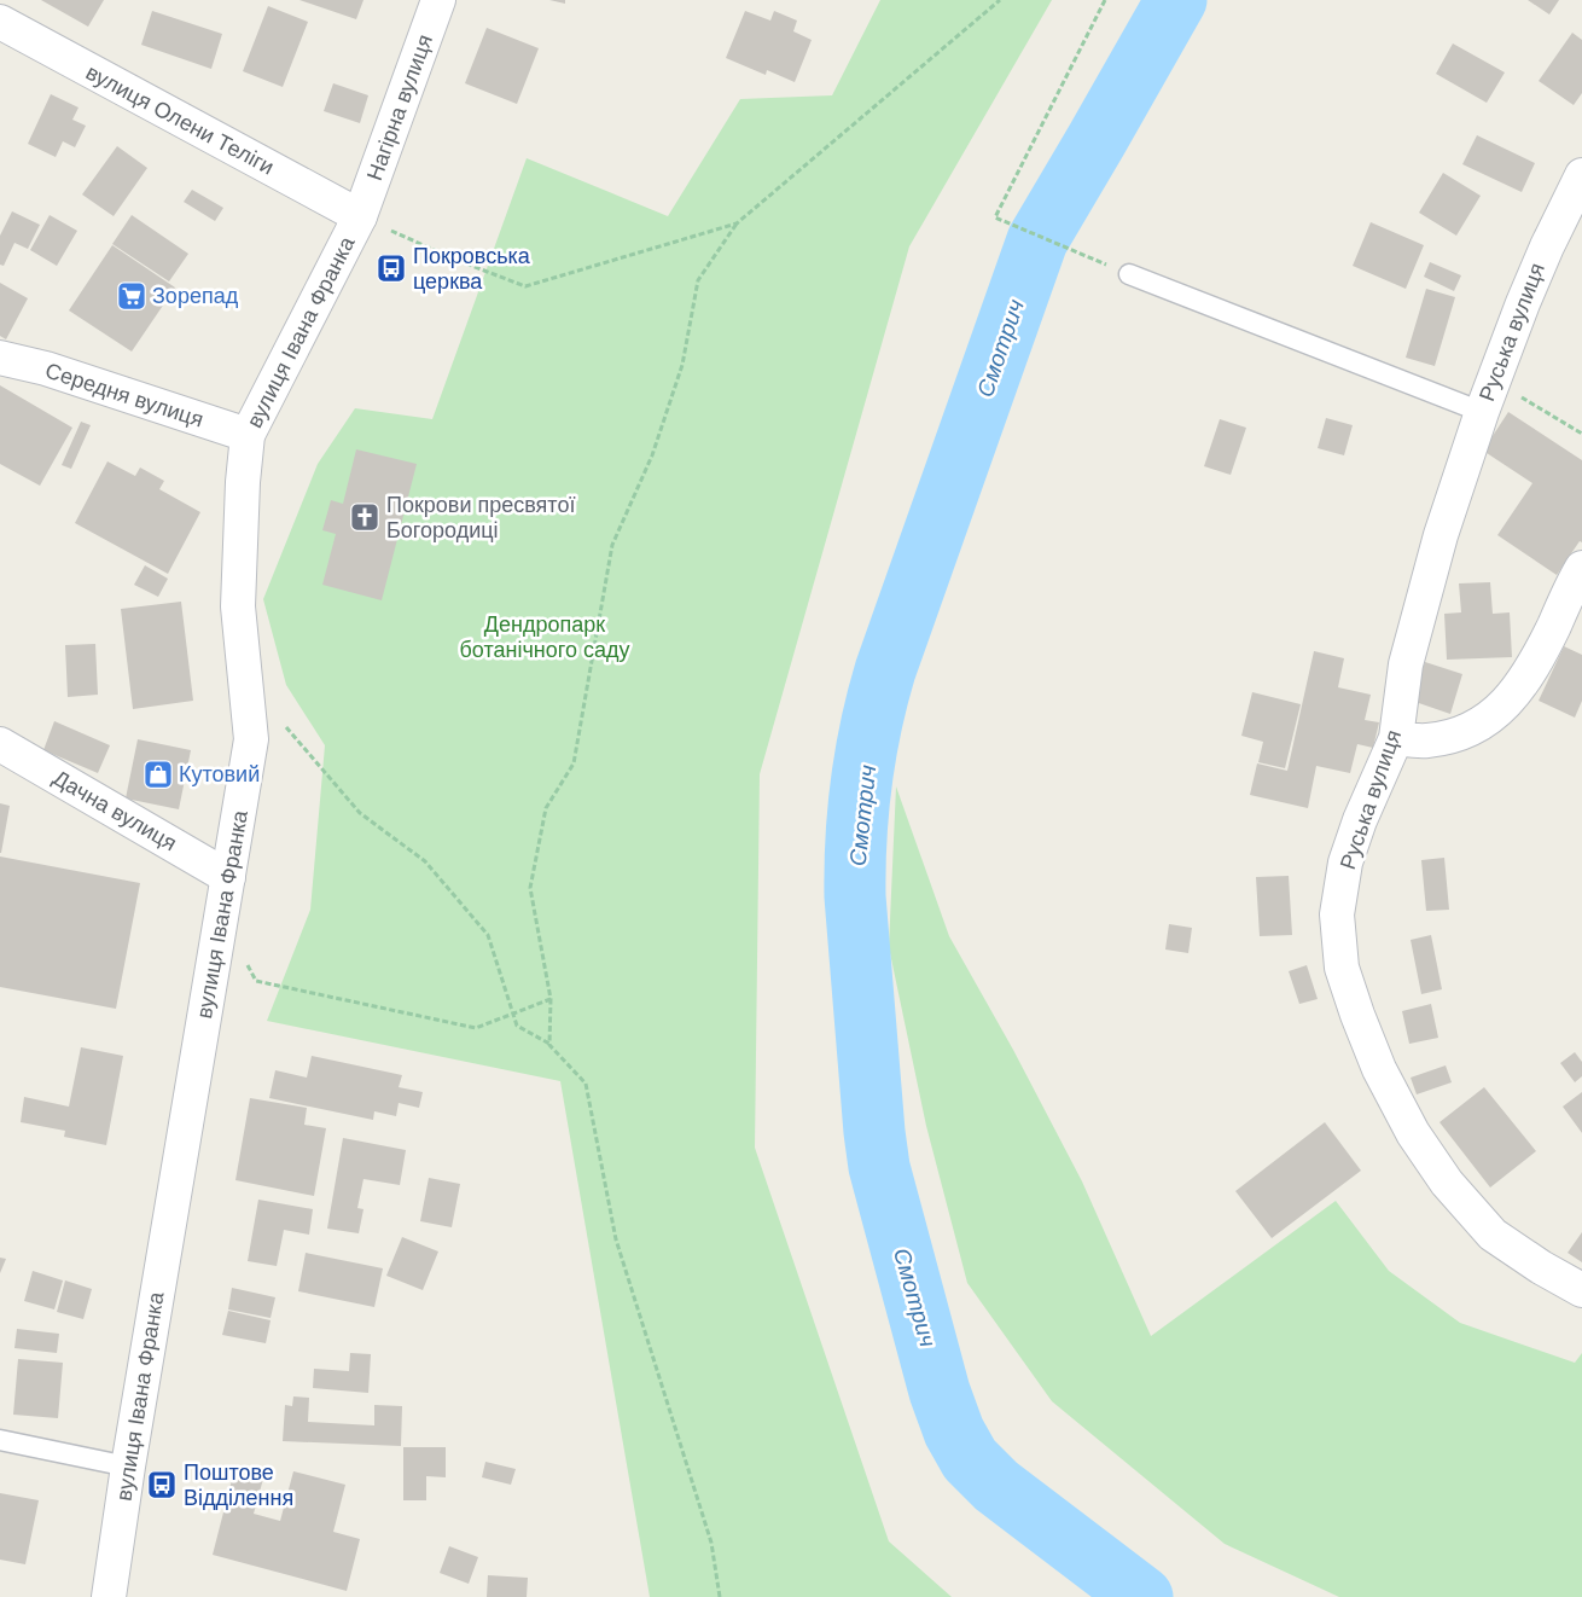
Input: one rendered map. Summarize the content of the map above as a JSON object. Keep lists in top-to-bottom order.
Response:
{
  "streets": {
    "street": [
      "Нагірна вулиця",
      "вулиця Олени Теліги",
      "вулиця Івана Франка",
      "Руська вулиця",
      "Середня вулиця",
      "Дачна вулиця"
    ]
  },
  "crossings": [
    ["Нагірна вулиця", "вулиця Олени Теліги"],
    ["Нагірна вулиця", "вулиця Івана Франка"],
    ["вулиця Олени Теліги", "вулиця Івана Франка"],
    ["вулиця Івана Франка", "Середня вулиця"],
    ["вулиця Івана Франка", "Дачна вулиця"]
  ],
  "water": ["Смотрич"],
  "parks": ["Дендропарк ботанічного саду"],
  "places": {
    "bus stop": ["Покровська церква", "Поштове Відділення"],
    "supermarket": ["Зорепад"],
    "church": ["Покрови пресвятої Богородиці"],
    "shop": ["Кутовий"]
  }
}
